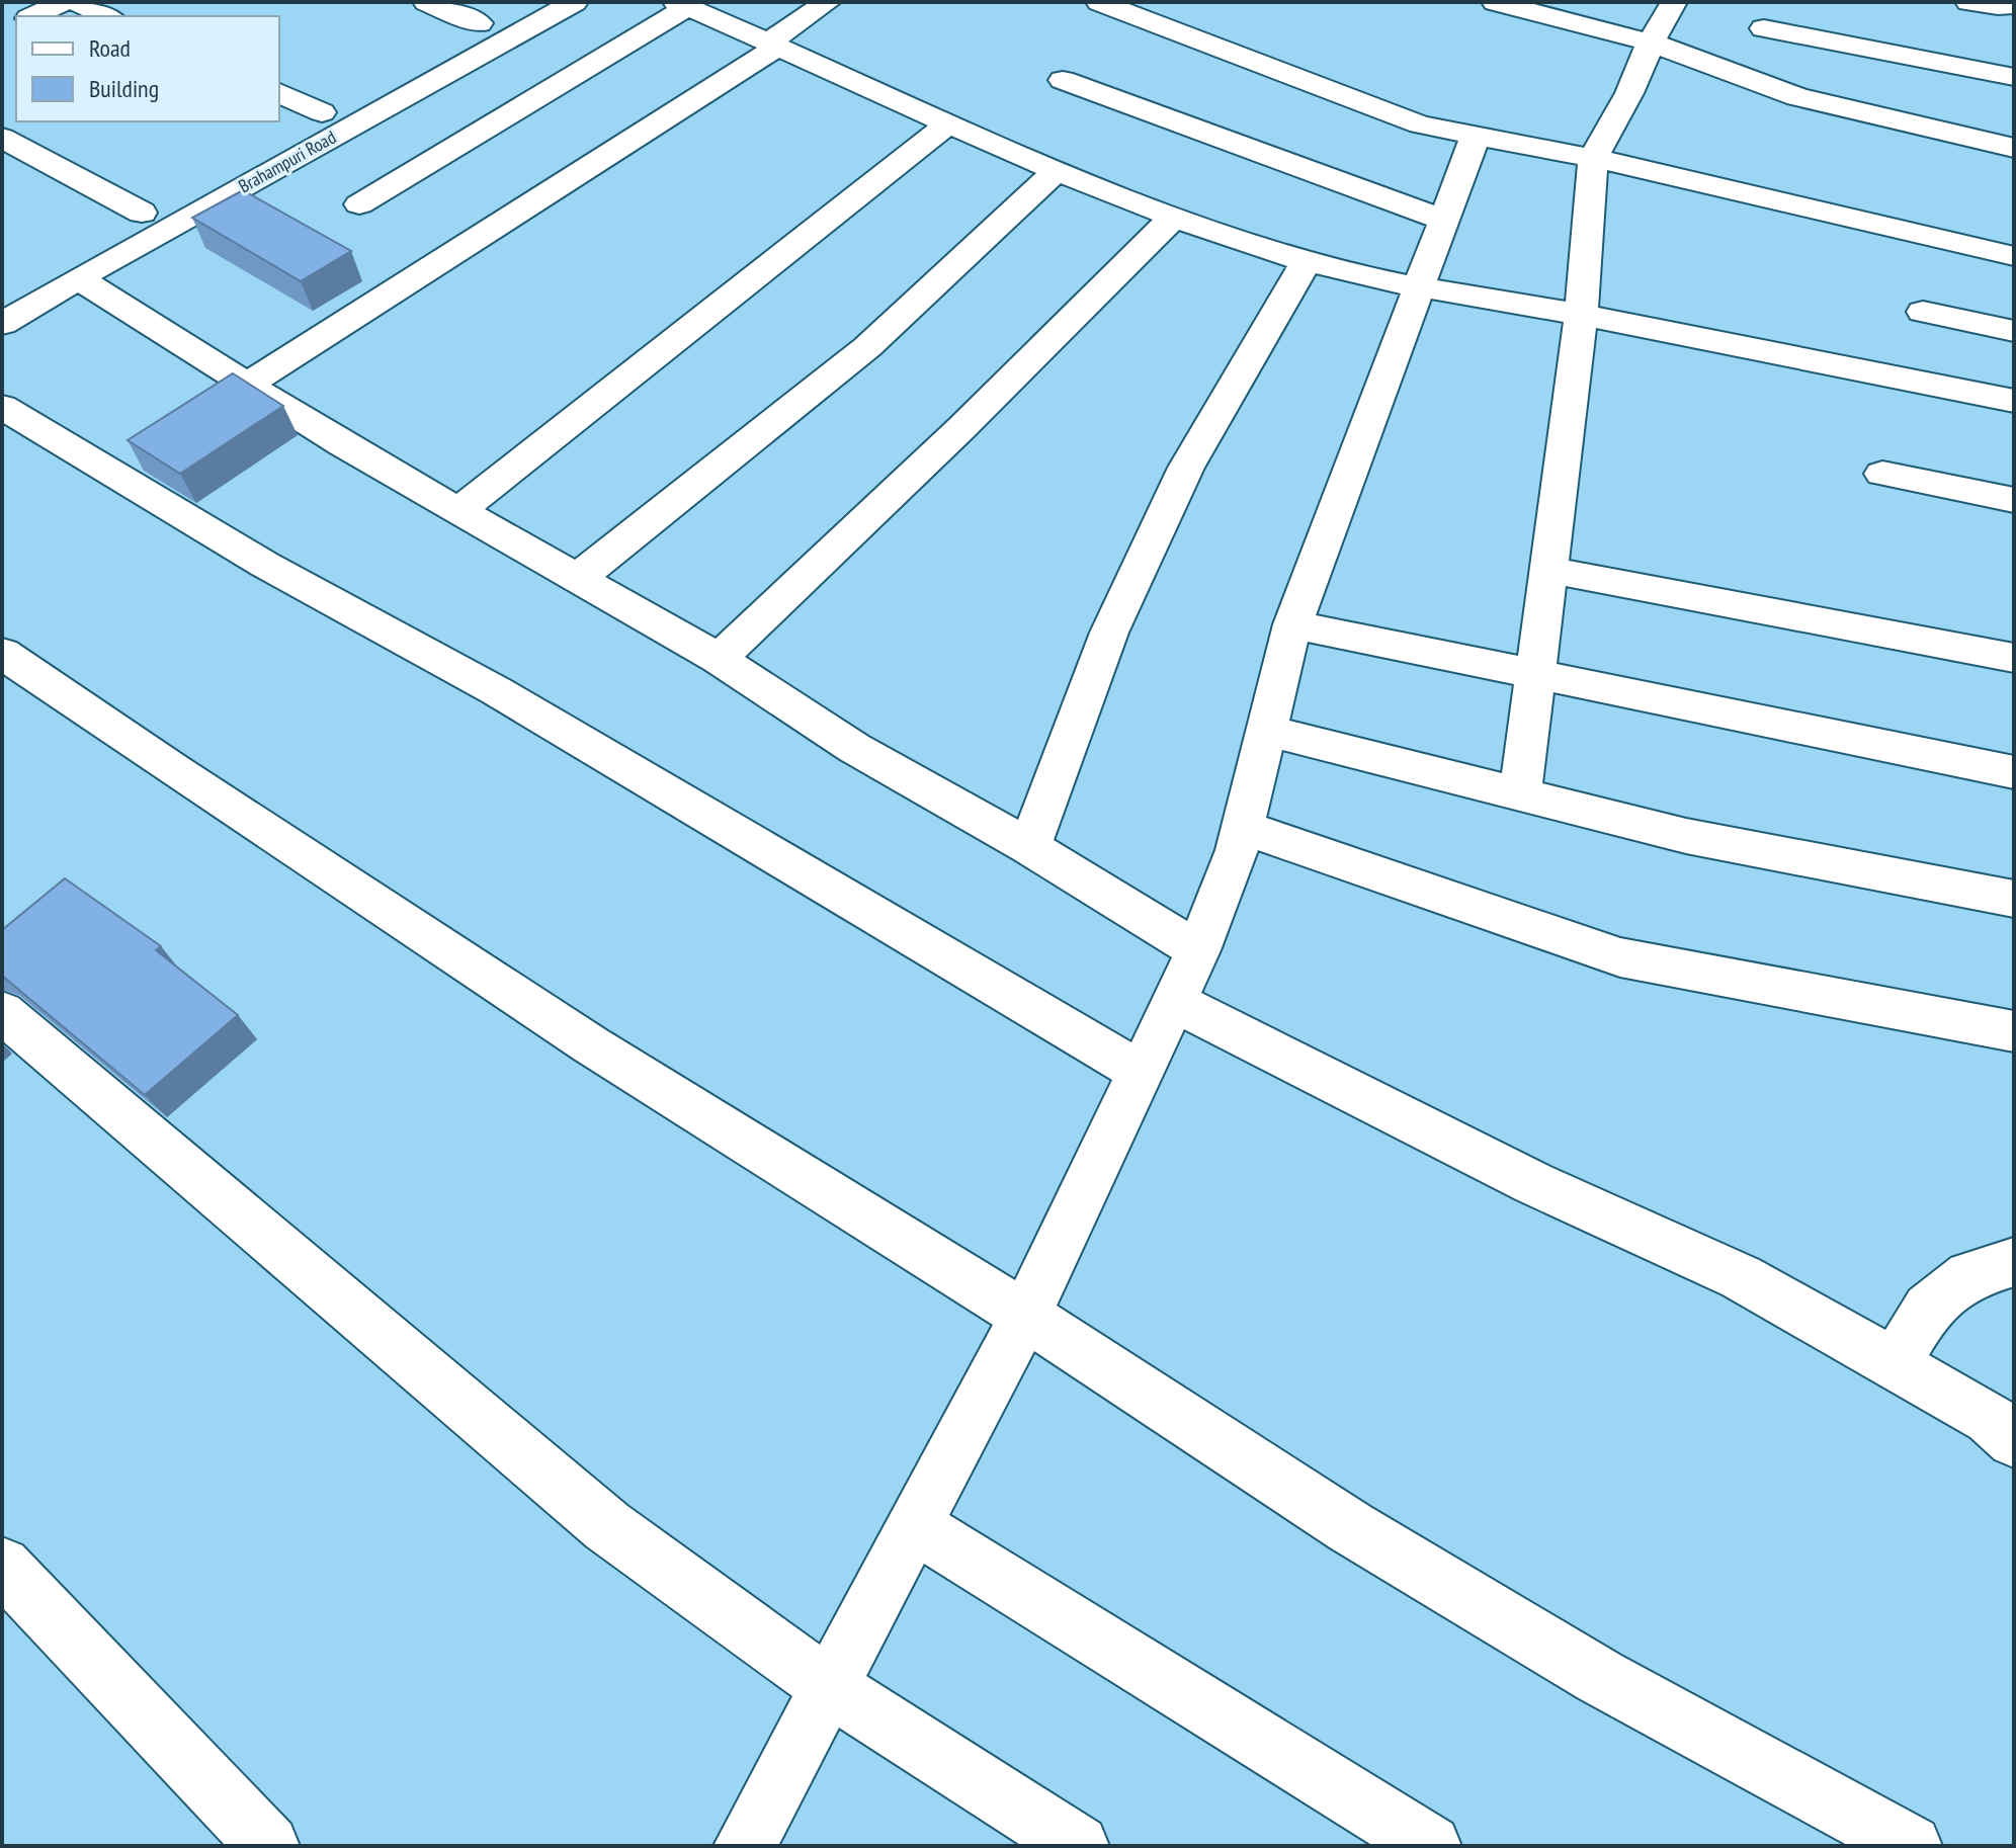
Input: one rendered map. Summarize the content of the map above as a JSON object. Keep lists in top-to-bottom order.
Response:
{
  "streets": {
    "street": ["Brahampuri Road"]
  },
  "legend": ["Road", "Building"]
}
